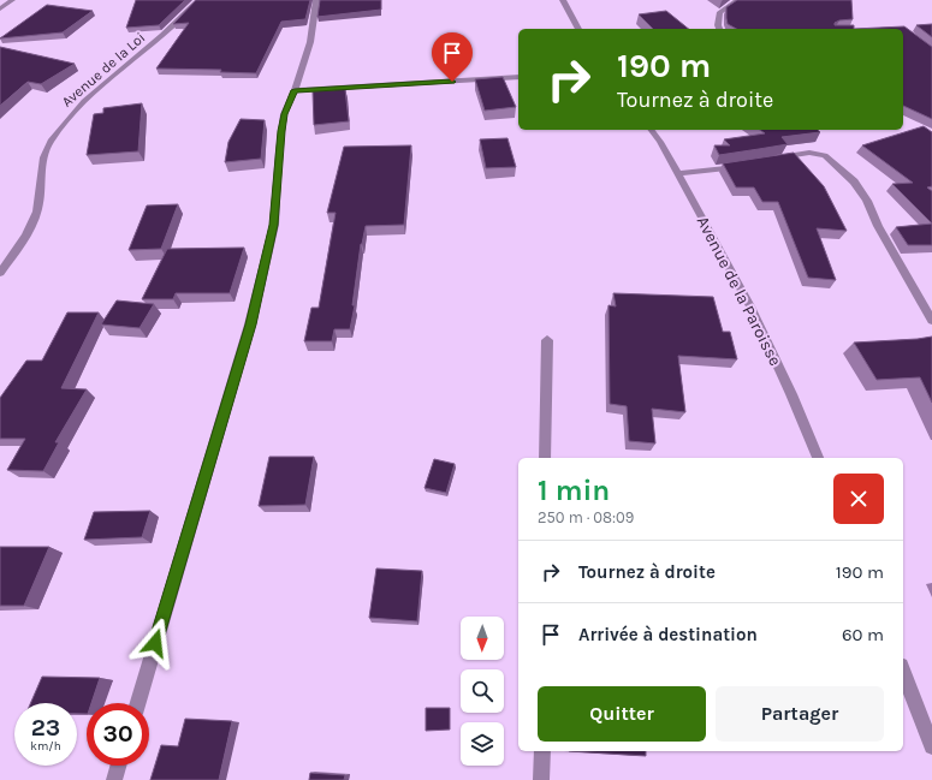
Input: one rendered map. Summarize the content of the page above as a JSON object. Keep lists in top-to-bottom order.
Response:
{
  "streets": {
    "street": ["Avenue de la Loi", "Avenue de la Paroisse"]
  },
  "north": "bottom",
  "page": {
    "turn": ["190 m", "Tournez à droite"],
    "heading": ["1 min", "250 m · 08:09"],
    "list": [
      {
        "name": "Tournez à droite",
        "value": "190 m"
      },
      {
        "name": "Arrivée à destination",
        "value": "60 m"
      }
    ],
    "buttons": ["Quitter", "Partager"],
    "speed": "23 km/h",
    "limit": "30"
  }
}
